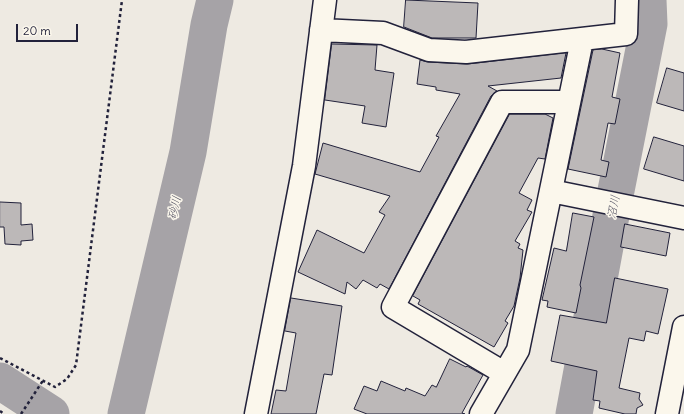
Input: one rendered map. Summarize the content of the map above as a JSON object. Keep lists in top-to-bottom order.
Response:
{
  "water": ["沼川", "砂川"],
  "scale_bar": "20 m"
}
